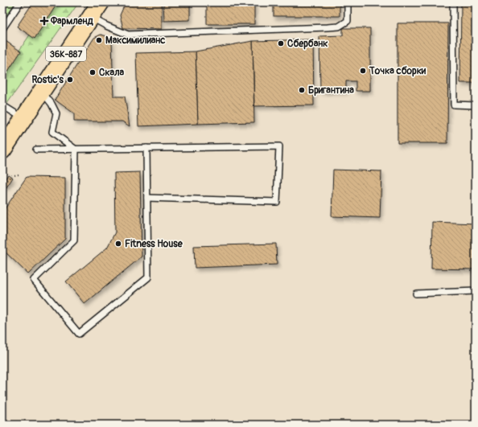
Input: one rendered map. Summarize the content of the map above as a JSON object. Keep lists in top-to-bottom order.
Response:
{
  "streets": {
    "main road": ["36К-887"]
  },
  "places": {
    "health": ["Фармленд"],
    "other": [
      "Максимилианс",
      "Сбербанк",
      "Точка сборки",
      "Скала",
      "Rostic's",
      "Бригантина",
      "Fitness House"
    ]
  }
}
